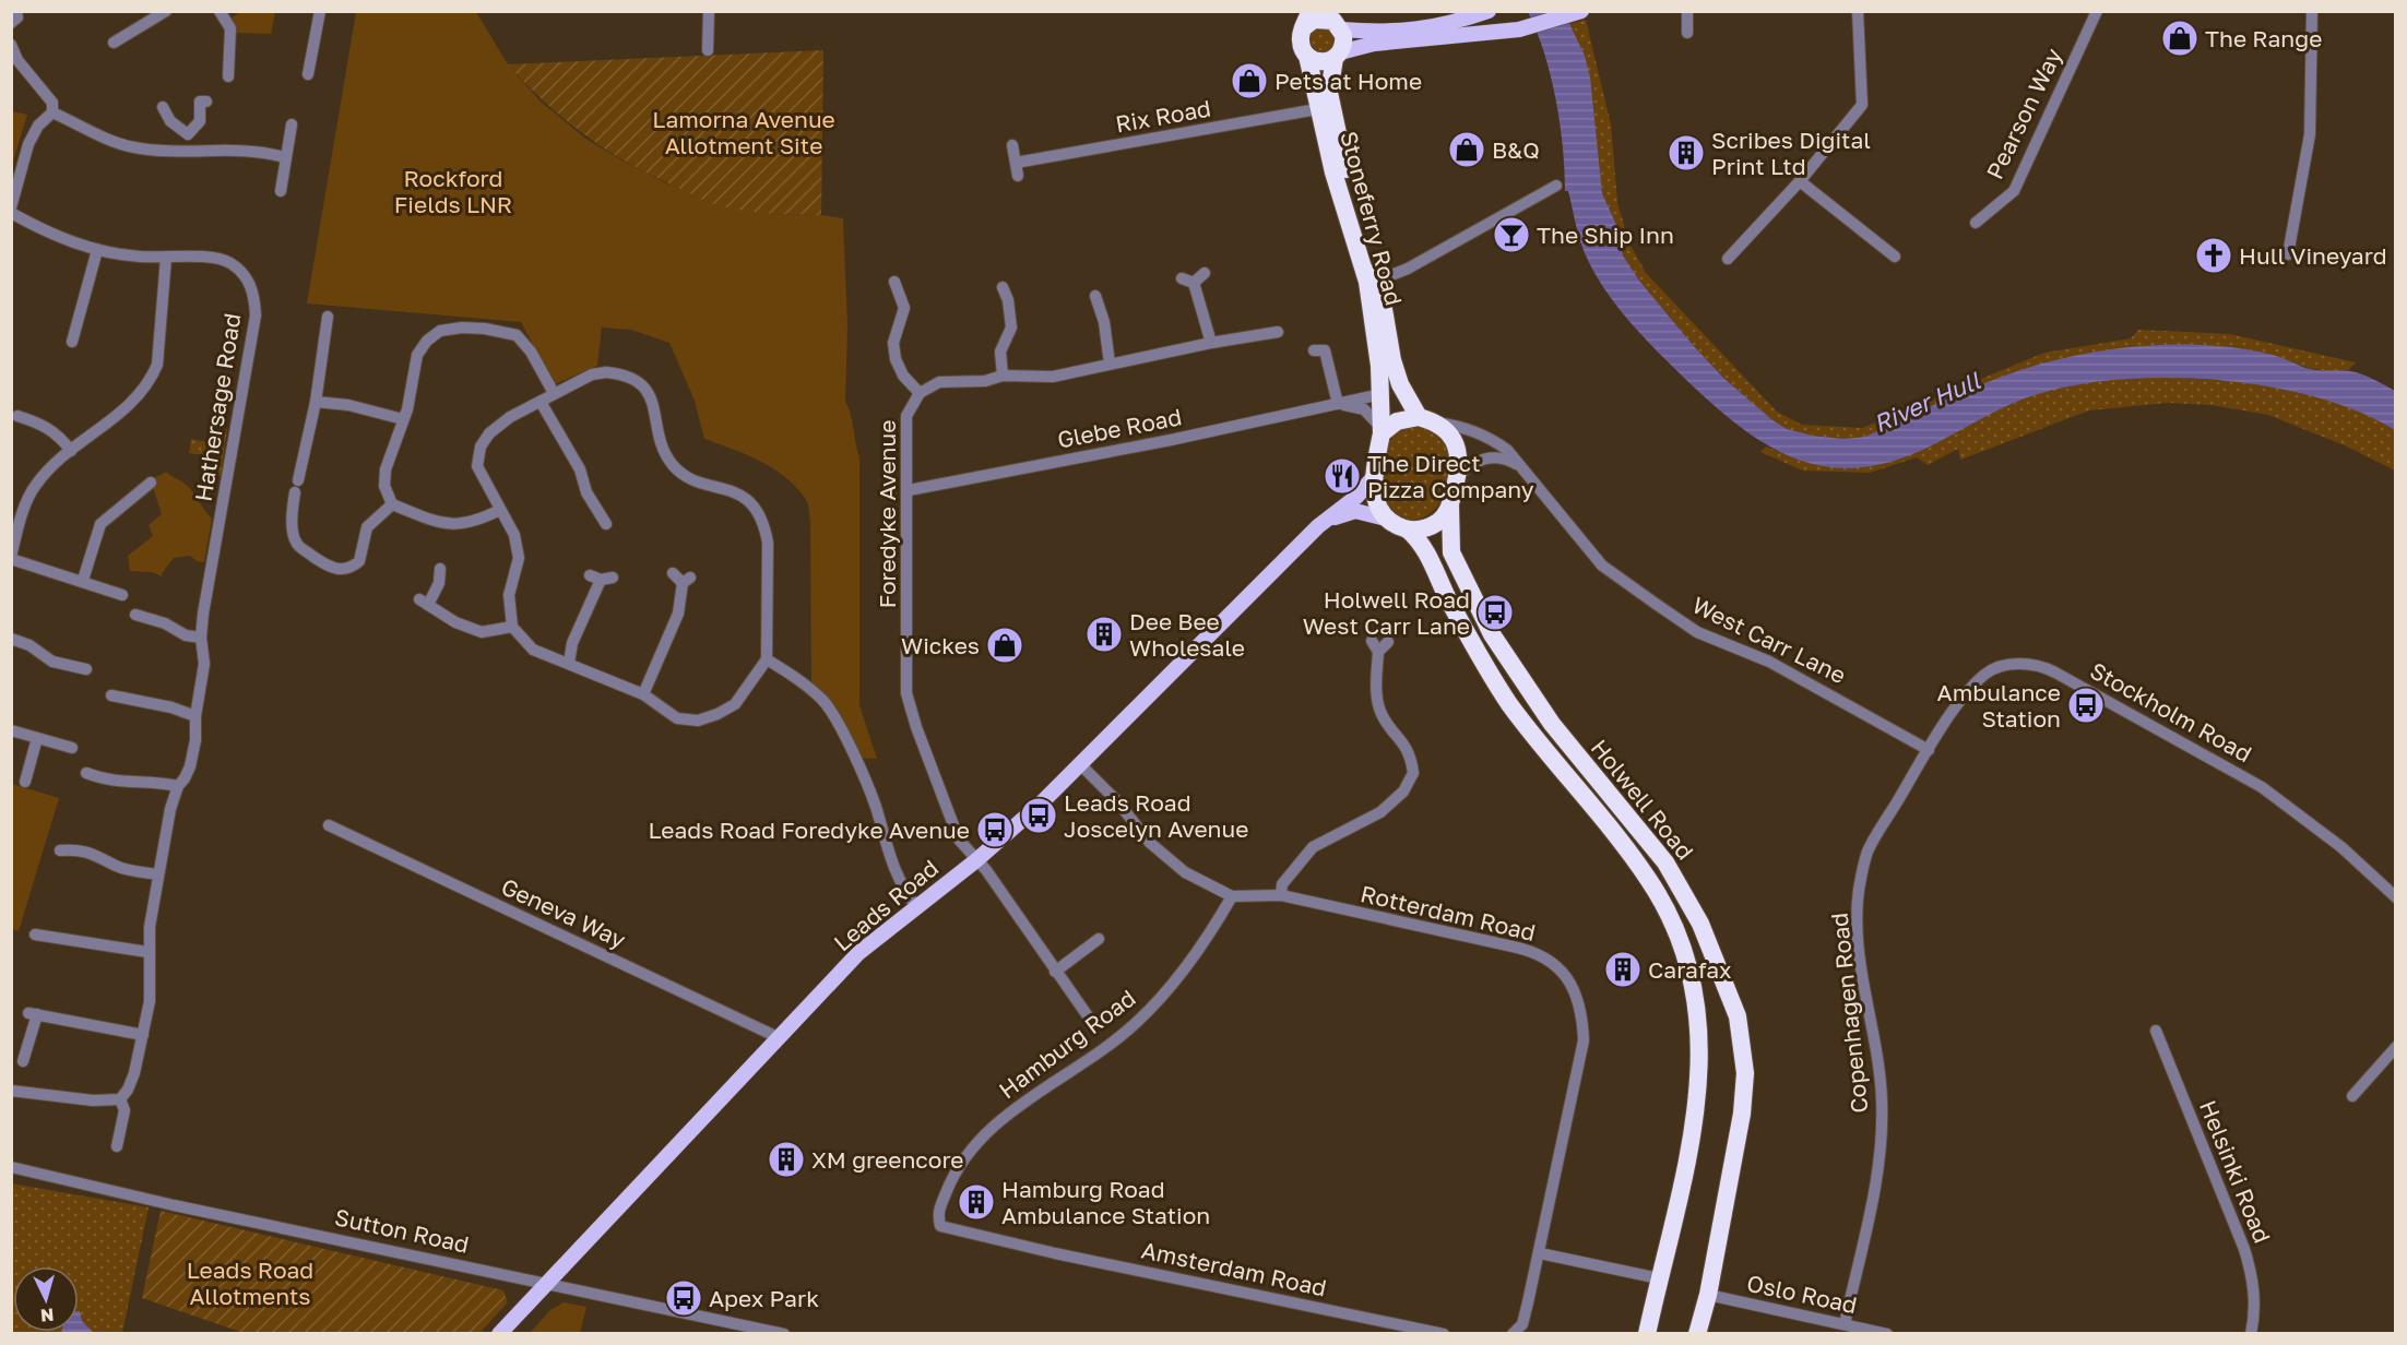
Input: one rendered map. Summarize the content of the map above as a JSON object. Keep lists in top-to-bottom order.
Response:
{
  "streets": {
    "highway": ["Stoneferry Road", "Holwell Road"],
    "main road": ["Leads Road"],
    "street": [
      "Pearson Way",
      "Rix Road",
      "Hathersage Road",
      "Glebe Road",
      "Foredyke Avenue",
      "West Carr Lane",
      "Stockholm Road",
      "Geneva Way",
      "Rotterdam Road",
      "Copenhagen Road",
      "Hamburg Road",
      "Helsinki Road",
      "Sutton Road",
      "Amsterdam Road",
      "Oslo Road"
    ]
  },
  "crossings": [
    ["Rix Road", "Stoneferry Road"],
    ["Stoneferry Road", "Glebe Road"],
    ["Stoneferry Road", "West Carr Lane"],
    ["Stoneferry Road", "Holwell Road"],
    ["Stoneferry Road", "Leads Road"],
    ["Glebe Road", "Foredyke Avenue"],
    ["Foredyke Avenue", "Leads Road"],
    ["West Carr Lane", "Stockholm Road"],
    ["West Carr Lane", "Holwell Road"],
    ["West Carr Lane", "Leads Road"],
    ["West Carr Lane", "Copenhagen Road"],
    ["Stockholm Road", "Copenhagen Road"],
    ["Holwell Road", "Leads Road"],
    ["Holwell Road", "Oslo Road"],
    ["Leads Road", "Geneva Way"],
    ["Leads Road", "Rotterdam Road"],
    ["Leads Road", "Sutton Road"],
    ["Rotterdam Road", "Hamburg Road"],
    ["Copenhagen Road", "Oslo Road"],
    ["Hamburg Road", "Amsterdam Road"]
  ],
  "water": ["River Hull"],
  "parks": ["Lamorna Avenue Allotment Site", "Rockford Fields LNR", "Leads Road Allotments"],
  "places": {
    "shop": [
      "The Range",
      "Pets at Home",
      "B&Q",
      "Wickes"
    ],
    "building": [
      "Scribes Digital Print Ltd",
      "Dee Bee Wholesale",
      "Carafax",
      "XM greencore",
      "Hamburg Road Ambulance Station"
    ],
    "bar": ["The Ship Inn"],
    "church": ["Hull Vineyard"],
    "restaurant": ["The Direct Pizza Company"],
    "bus stop": [
      "Holwell Road West Carr Lane",
      "Ambulance Station",
      "Leads Road Joscelyn Avenue",
      "Leads Road Foredyke Avenue",
      "Apex Park"
    ]
  },
  "north": "bottom"
}
